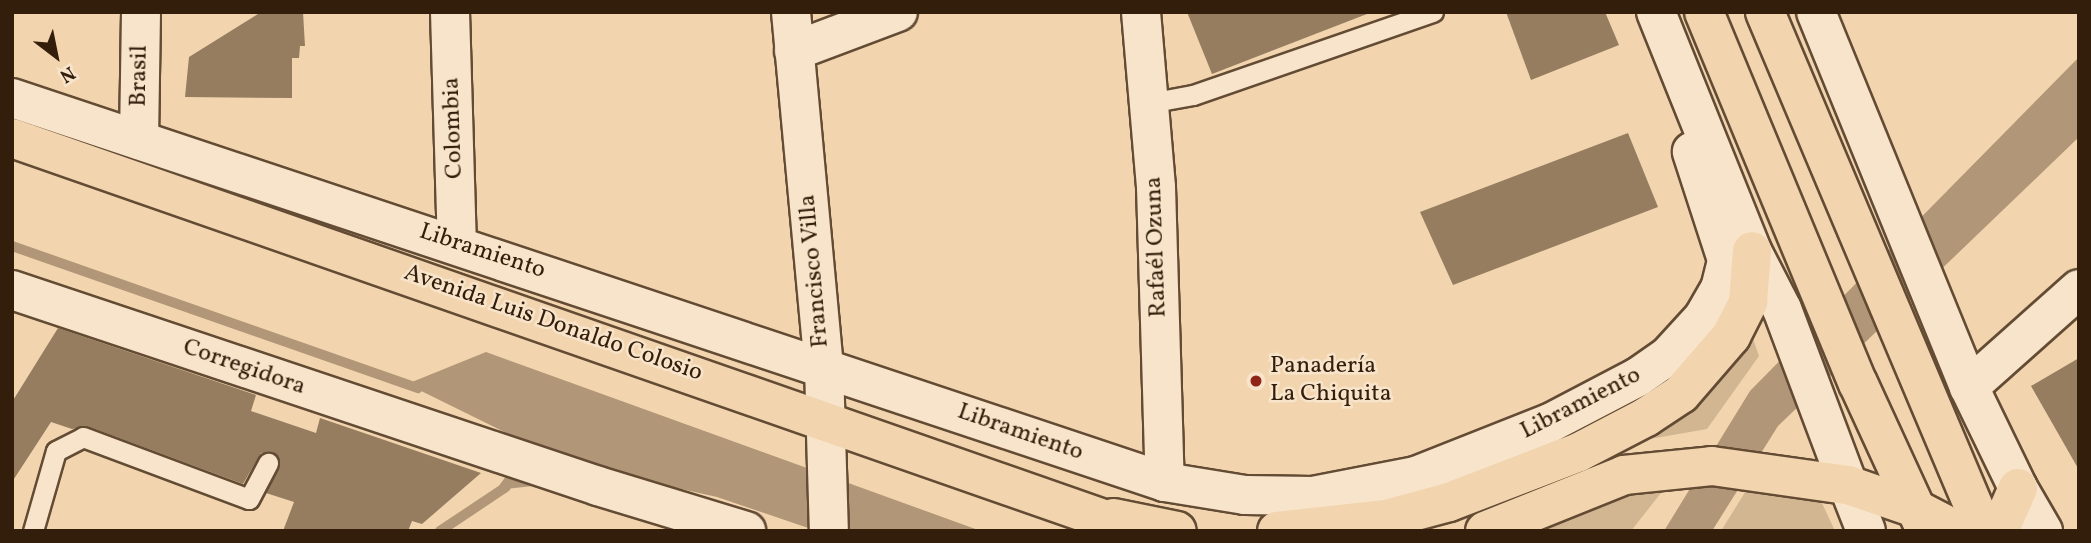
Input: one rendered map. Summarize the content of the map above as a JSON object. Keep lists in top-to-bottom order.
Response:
{
  "streets": {
    "main road": ["Avenida Luis Donaldo Colosio"],
    "street": [
      "Brasil",
      "Colombia",
      "Rafaél Ozuna",
      "Libramiento",
      "Francisco Villa",
      "Corregidora"
    ]
  },
  "crossings": [
    ["Brasil", "Libramiento"],
    ["Colombia", "Libramiento"],
    ["Rafaél Ozuna", "Libramiento"],
    ["Libramiento", "Francisco Villa"],
    ["Francisco Villa", "Avenida Luis Donaldo Colosio"]
  ],
  "places": ["Panadería La Chiquita"],
  "north": "bottom right"
}
